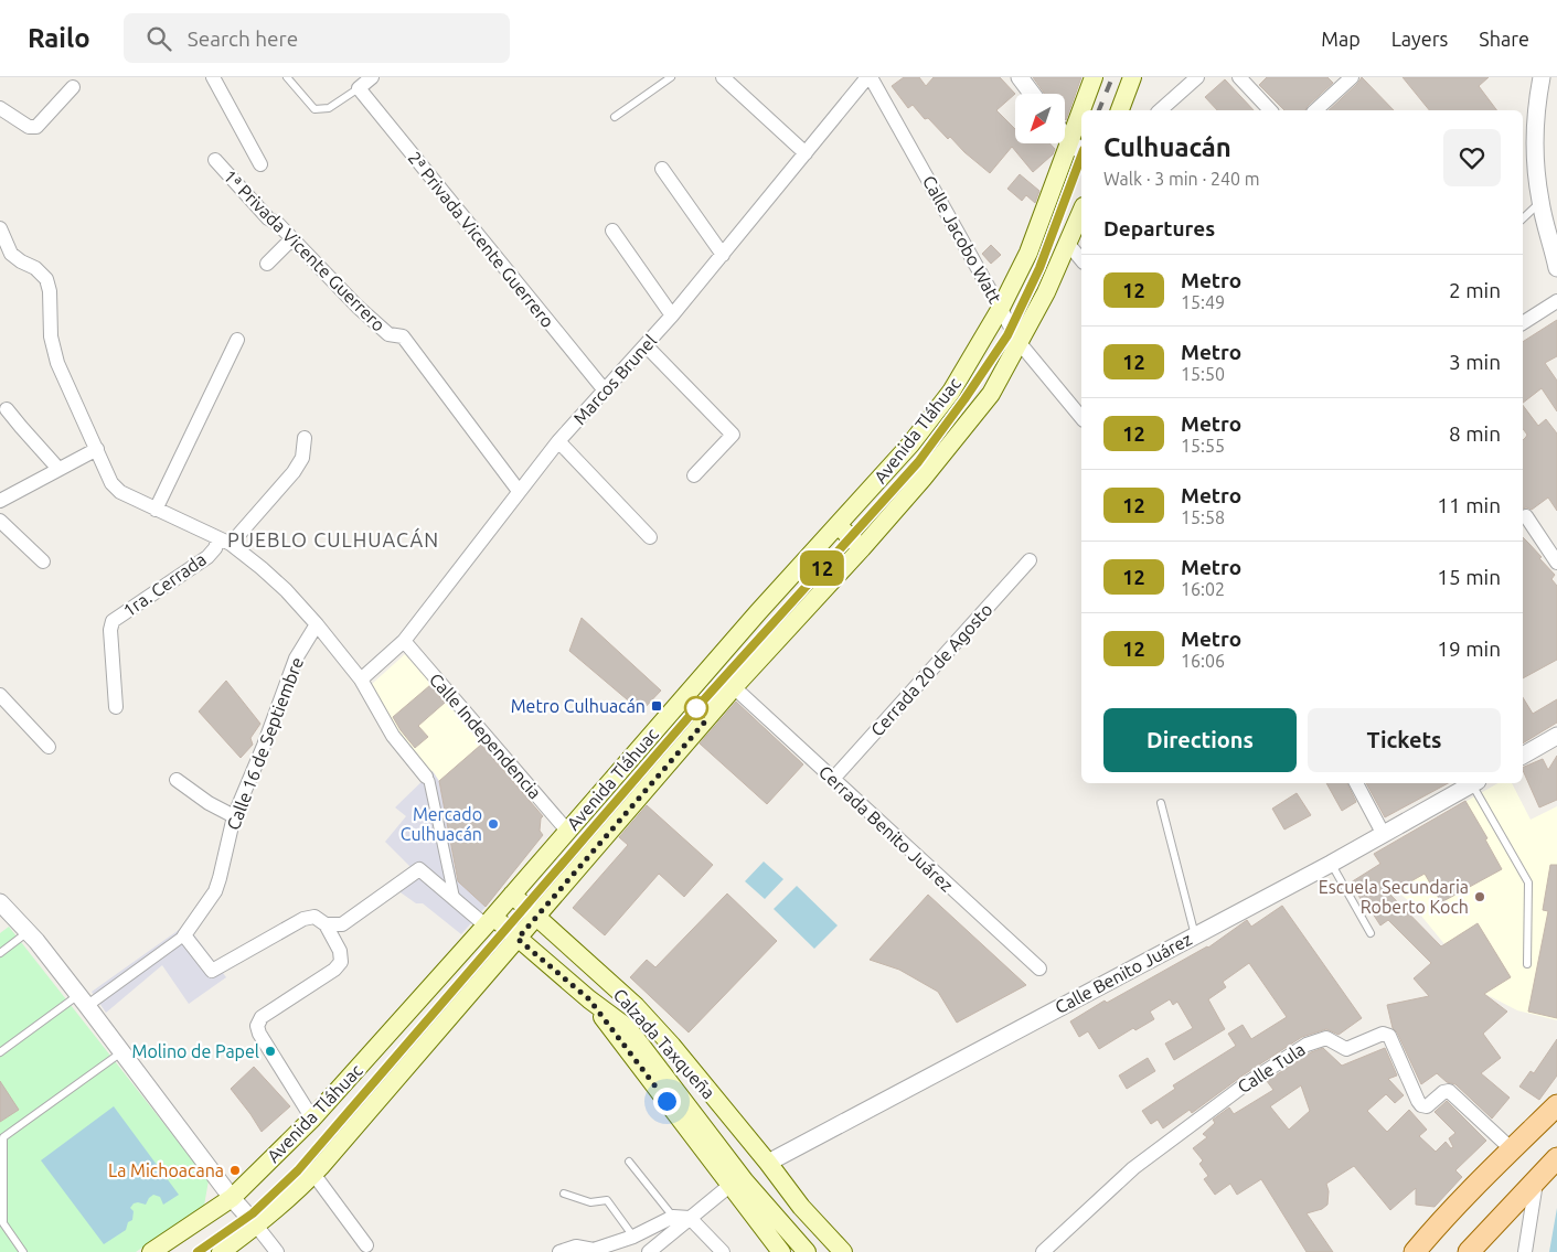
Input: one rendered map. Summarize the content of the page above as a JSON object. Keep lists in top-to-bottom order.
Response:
{
  "streets": {
    "main road": ["Avenida Tláhuac", "Calzada Taxqueña"],
    "street": [
      "2ª Privada Vicente Guerrero",
      "Calle Jacobo Watt",
      "1ª Privada Vicente Guerrero",
      "Marcos Brunel",
      "1ra. Cerrada",
      "Cerrada 20 de Agosto",
      "Calle Independencia",
      "Calle 16 de Septiembre",
      "Cerrada Benito Juárez",
      "Calle Benito Juárez",
      "Calle Tula"
    ]
  },
  "crossings": [
    ["2ª Privada Vicente Guerrero", "Marcos Brunel"],
    ["Calle Jacobo Watt", "Marcos Brunel"],
    ["Calle Jacobo Watt", "Avenida Tláhuac"],
    ["1ª Privada Vicente Guerrero", "Marcos Brunel"],
    ["Marcos Brunel", "Calle Independencia"],
    ["Avenida Tláhuac", "Calle Independencia"],
    ["Avenida Tláhuac", "Cerrada Benito Juárez"],
    ["Avenida Tláhuac", "Calzada Taxqueña"],
    ["Cerrada 20 de Agosto", "Cerrada Benito Juárez"],
    ["Calle Benito Juárez", "Calzada Taxqueña"]
  ],
  "districts": ["PUEBLO CULHUACÁN"],
  "places": {
    "transit": ["Metro Culhuacán"],
    "other": [
      "Mercado Culhuacán",
      "Escuela Secundaria Roberto Koch",
      "Molino de Papel",
      "La Michoacana"
    ]
  },
  "lines": ["metro line 12"],
  "north": "bottom left",
  "page": {
    "header": "Railo",
    "search": "Search here",
    "nav": ["Map", "Layers", "Share"],
    "on_map": "12",
    "heading": [
      ["Culhuacán", "Walk · 3 min · 240 m"],
      "Departures"
    ],
    "list": [
      {
        "mark": "12",
        "name": "Metro",
        "note": "15:49",
        "value": "2 min"
      },
      {
        "mark": "12",
        "name": "Metro",
        "note": "15:50",
        "value": "3 min"
      },
      {
        "mark": "12",
        "name": "Metro",
        "note": "15:55",
        "value": "8 min"
      },
      {
        "mark": "12",
        "name": "Metro",
        "note": "15:58",
        "value": "11 min"
      },
      {
        "mark": "12",
        "name": "Metro",
        "note": "16:02",
        "value": "15 min"
      },
      {
        "mark": "12",
        "name": "Metro",
        "note": "16:06",
        "value": "19 min"
      }
    ],
    "buttons": ["Directions", "Tickets"]
  }
}
